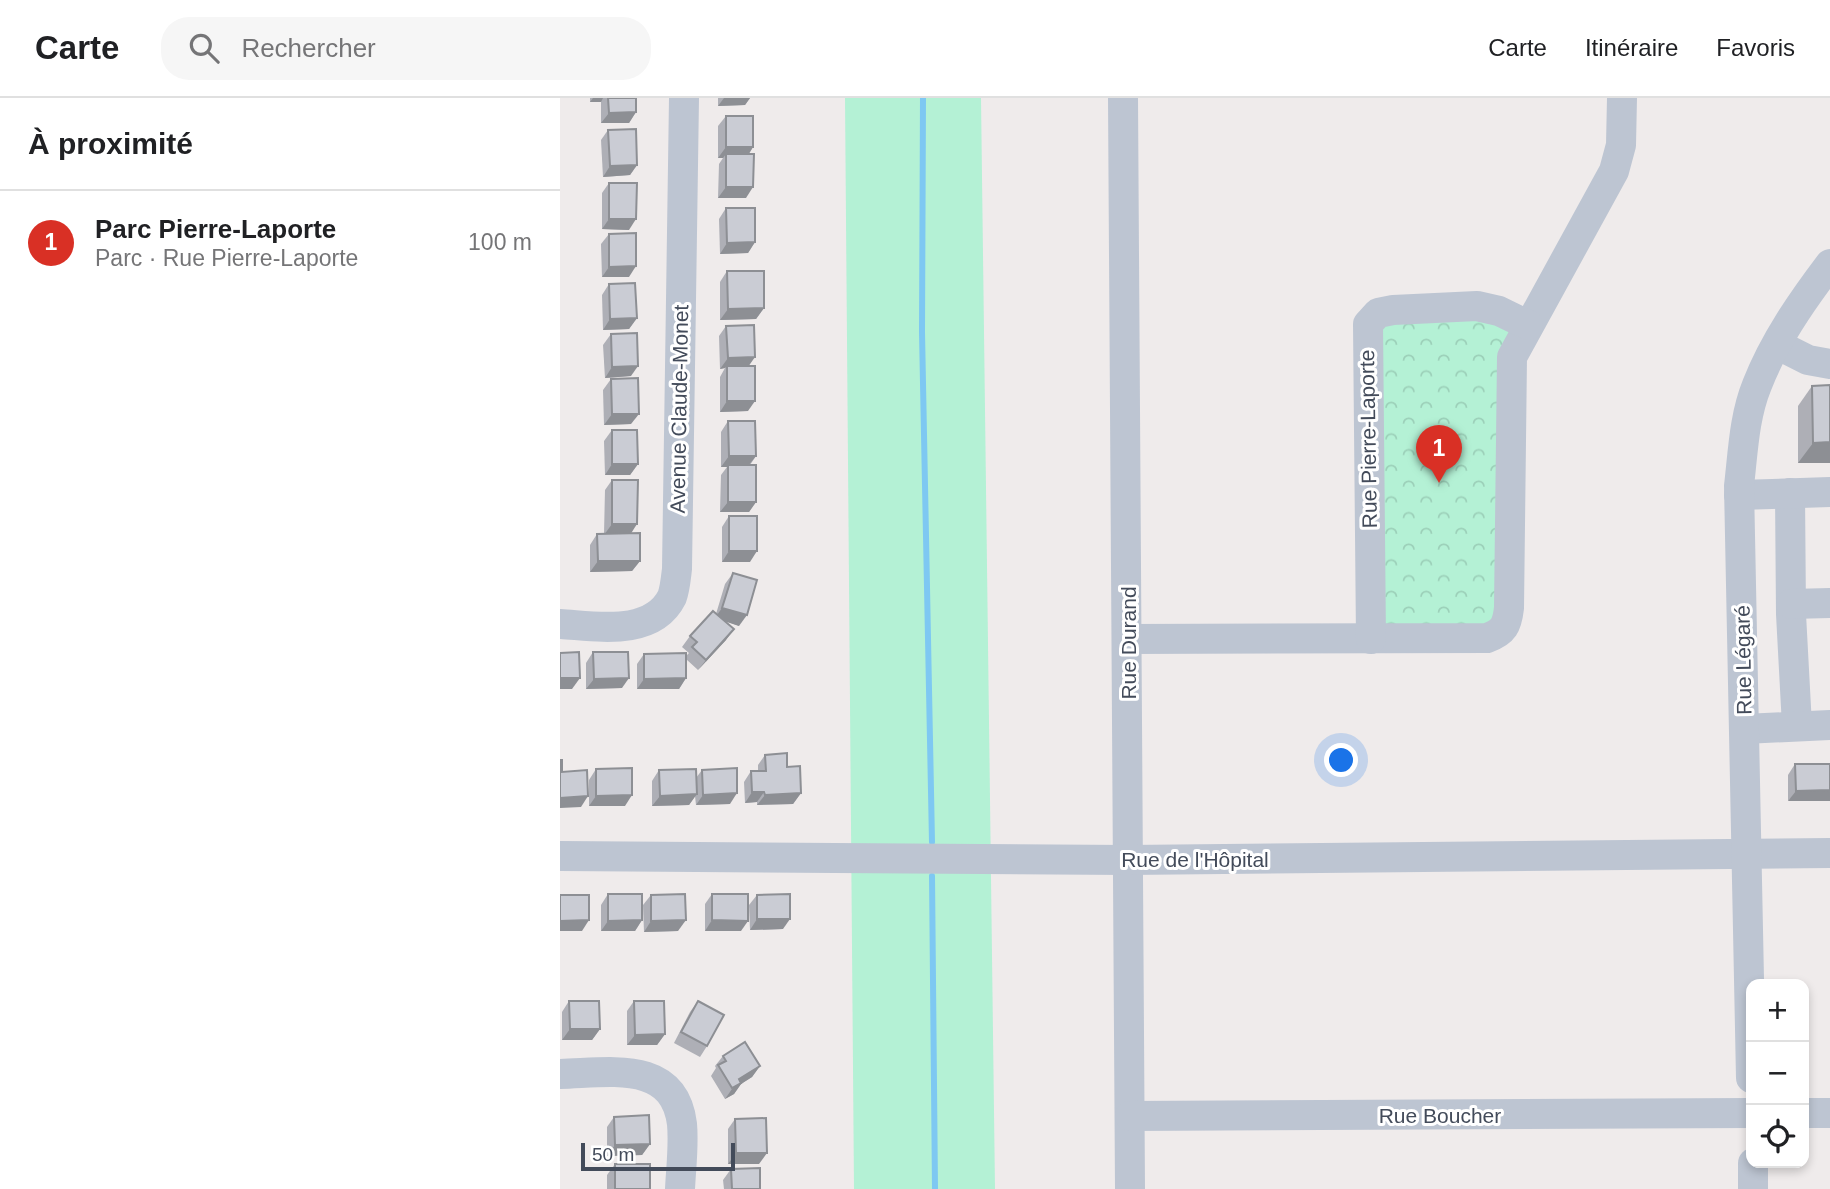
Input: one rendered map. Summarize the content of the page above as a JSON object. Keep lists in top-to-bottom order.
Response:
{
  "streets": {
    "street": [
      "Avenue Claude-Monet",
      "Rue Pierre-Laporte",
      "Rue Durand",
      "Rue Légaré",
      "Rue de l'Hôpital",
      "Rue Boucher"
    ]
  },
  "crossings": [
    ["Rue Durand", "Rue de l'Hôpital"],
    ["Rue Durand", "Rue Boucher"],
    ["Rue Légaré", "Rue de l'Hôpital"]
  ],
  "scale_bar": "50 m",
  "page": {
    "header": "Carte",
    "search": "Rechercher",
    "nav": ["Carte", "Itinéraire", "Favoris"],
    "heading": "À proximité",
    "list": [
      {
        "mark": "1",
        "name": "Parc Pierre-Laporte",
        "note": "Parc · Rue Pierre-Laporte",
        "value": "100 m"
      }
    ],
    "pins": "1",
    "map_buttons": ["+", "−"],
    "scale": "50 m"
  }
}
